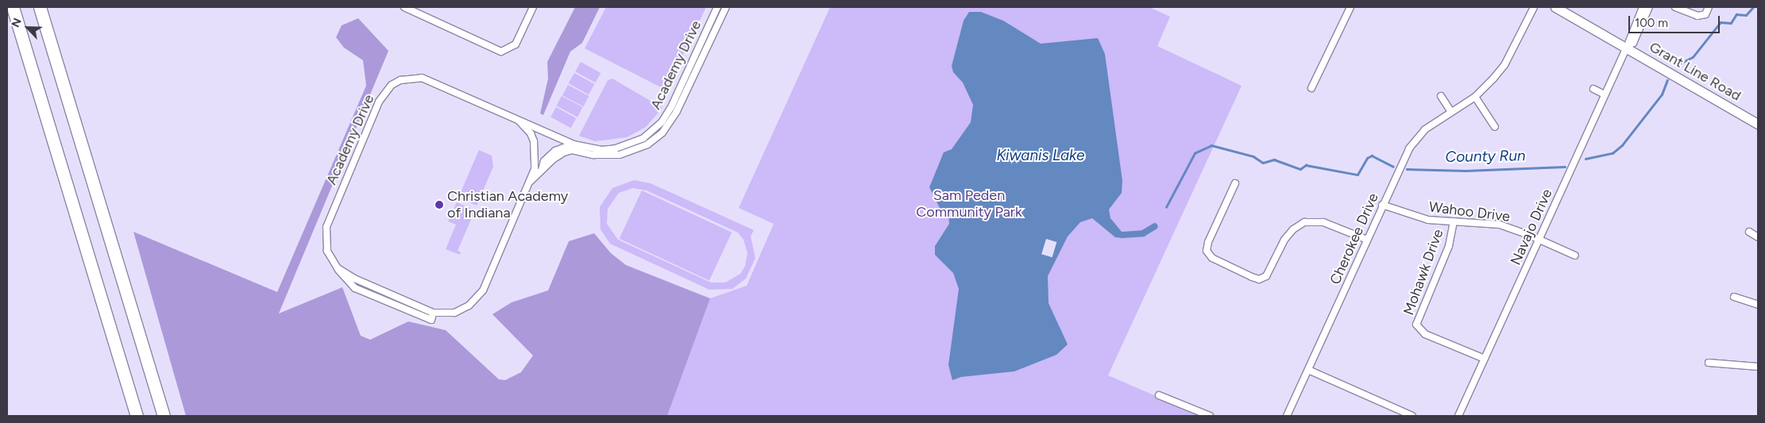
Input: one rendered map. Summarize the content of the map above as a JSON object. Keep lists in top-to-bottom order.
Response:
{
  "streets": {
    "main road": ["Grant Line Road"],
    "street": [
      "Academy Drive",
      "Wahoo Drive",
      "Navajo Drive",
      "Cherokee Drive",
      "Mohawk Drive"
    ]
  },
  "crossings": [
    ["Grant Line Road", "Navajo Drive"],
    ["Wahoo Drive", "Navajo Drive"],
    ["Wahoo Drive", "Cherokee Drive"],
    ["Wahoo Drive", "Mohawk Drive"],
    ["Navajo Drive", "Mohawk Drive"]
  ],
  "water": ["Kiwanis Lake", "County Run"],
  "parks": ["Sam Peden Community Park"],
  "places": ["Christian Academy of Indiana"],
  "scale_bar": "100 m",
  "north": "top left"
}
